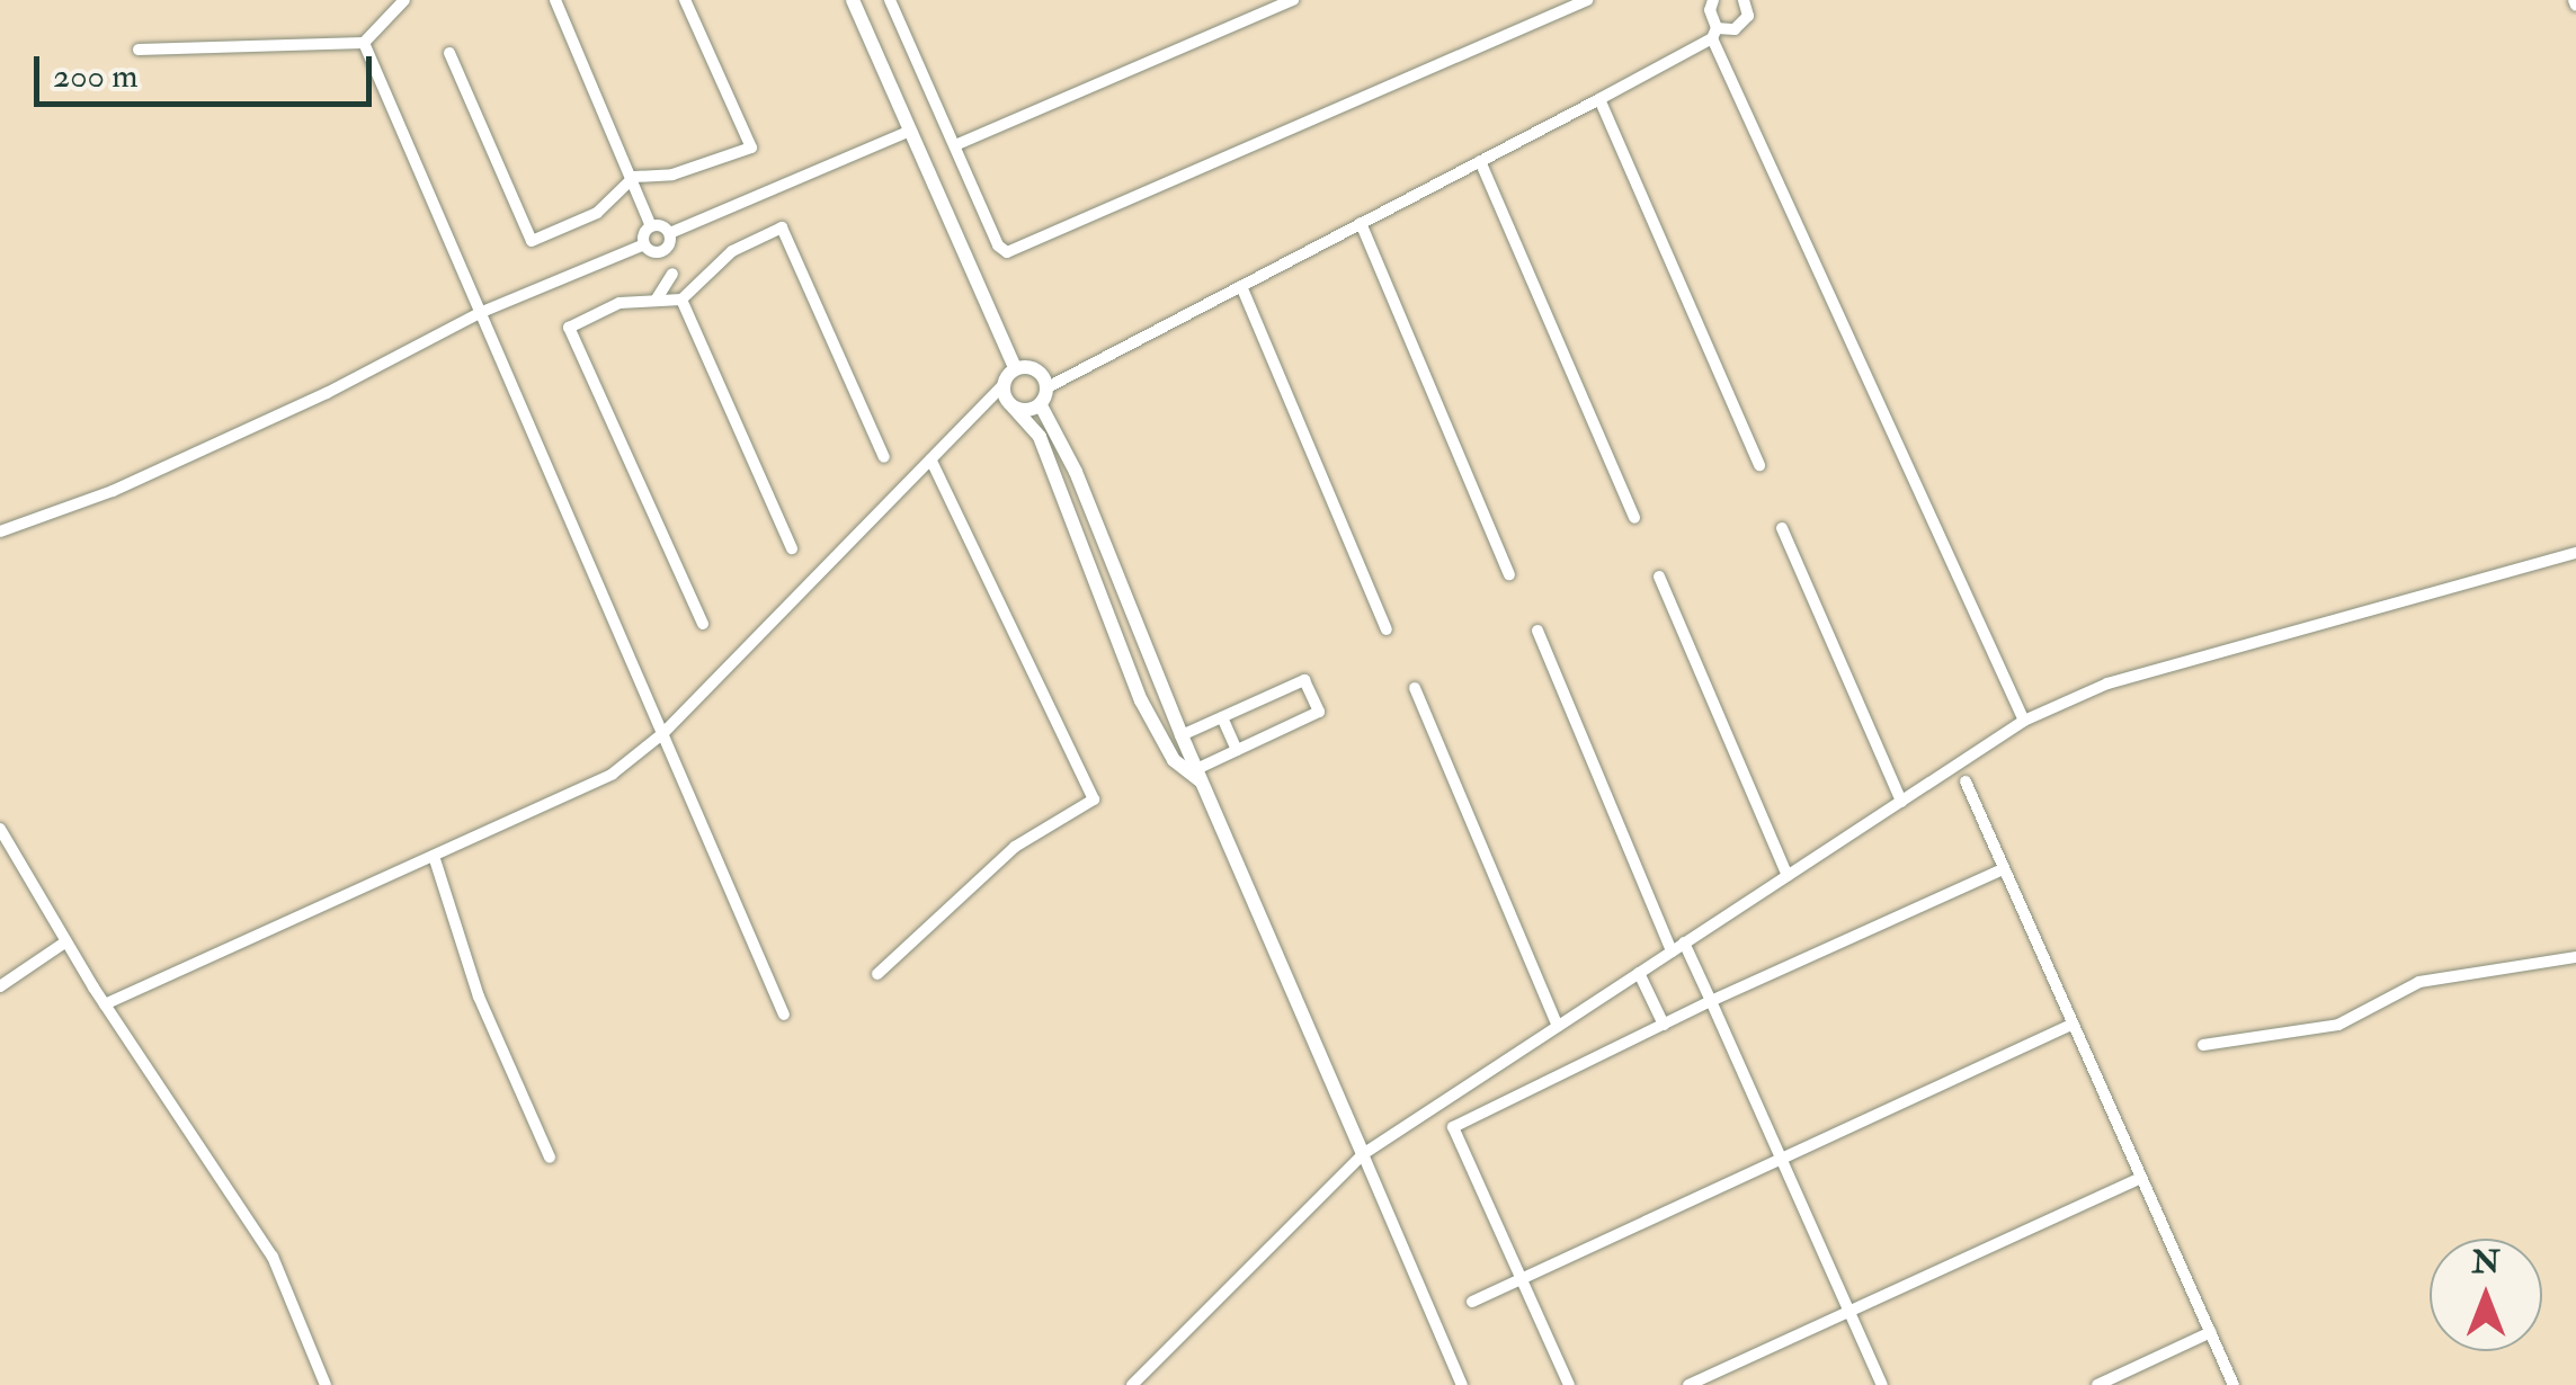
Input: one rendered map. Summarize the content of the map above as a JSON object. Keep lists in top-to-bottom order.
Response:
{
  "scale_bar": "200 m",
  "north": "top"
}
